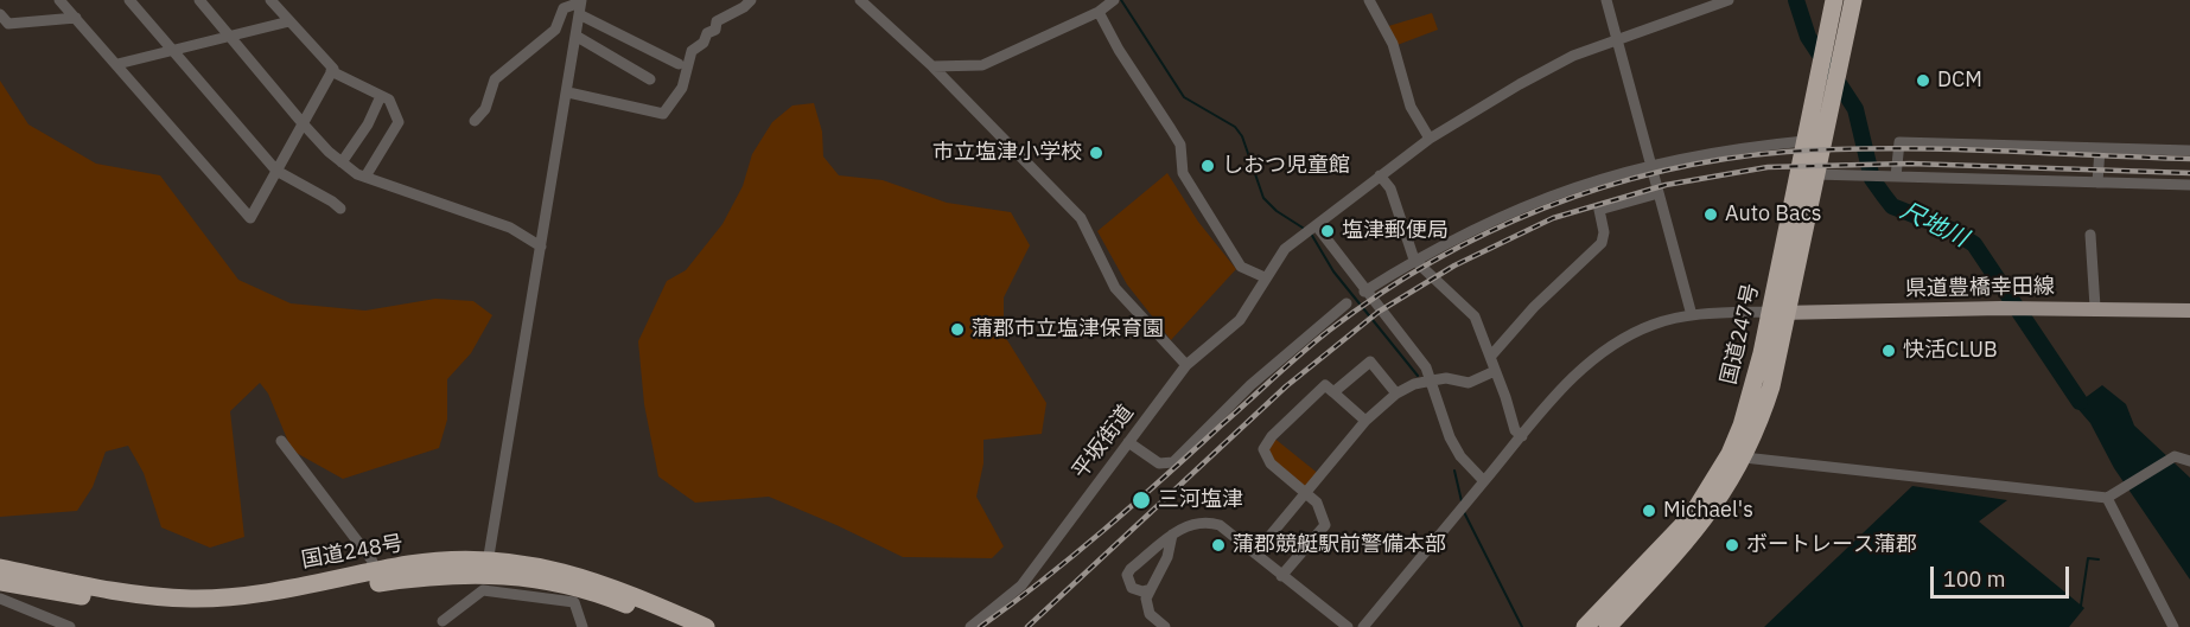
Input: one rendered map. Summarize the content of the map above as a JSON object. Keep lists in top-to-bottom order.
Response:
{
  "streets": {
    "highway": ["国道247号", "国道248号"],
    "main road": ["県道豊橋幸田線"],
    "street": ["平坂街道"]
  },
  "crossings": [
    ["県道豊橋幸田線", "国道247号"]
  ],
  "water": ["尺地川"],
  "places": [
    "DCM",
    "市立塩津小学校",
    "しおつ児童館",
    "Auto Bacs",
    "塩津郵便局",
    "蒲郡市立塩津保育園",
    "快活CLUB",
    "三河塩津",
    "Michael's",
    "蒲郡競艇駅前警備本部",
    "ボートレース蒲郡"
  ],
  "scale_bar": "100 m"
}
